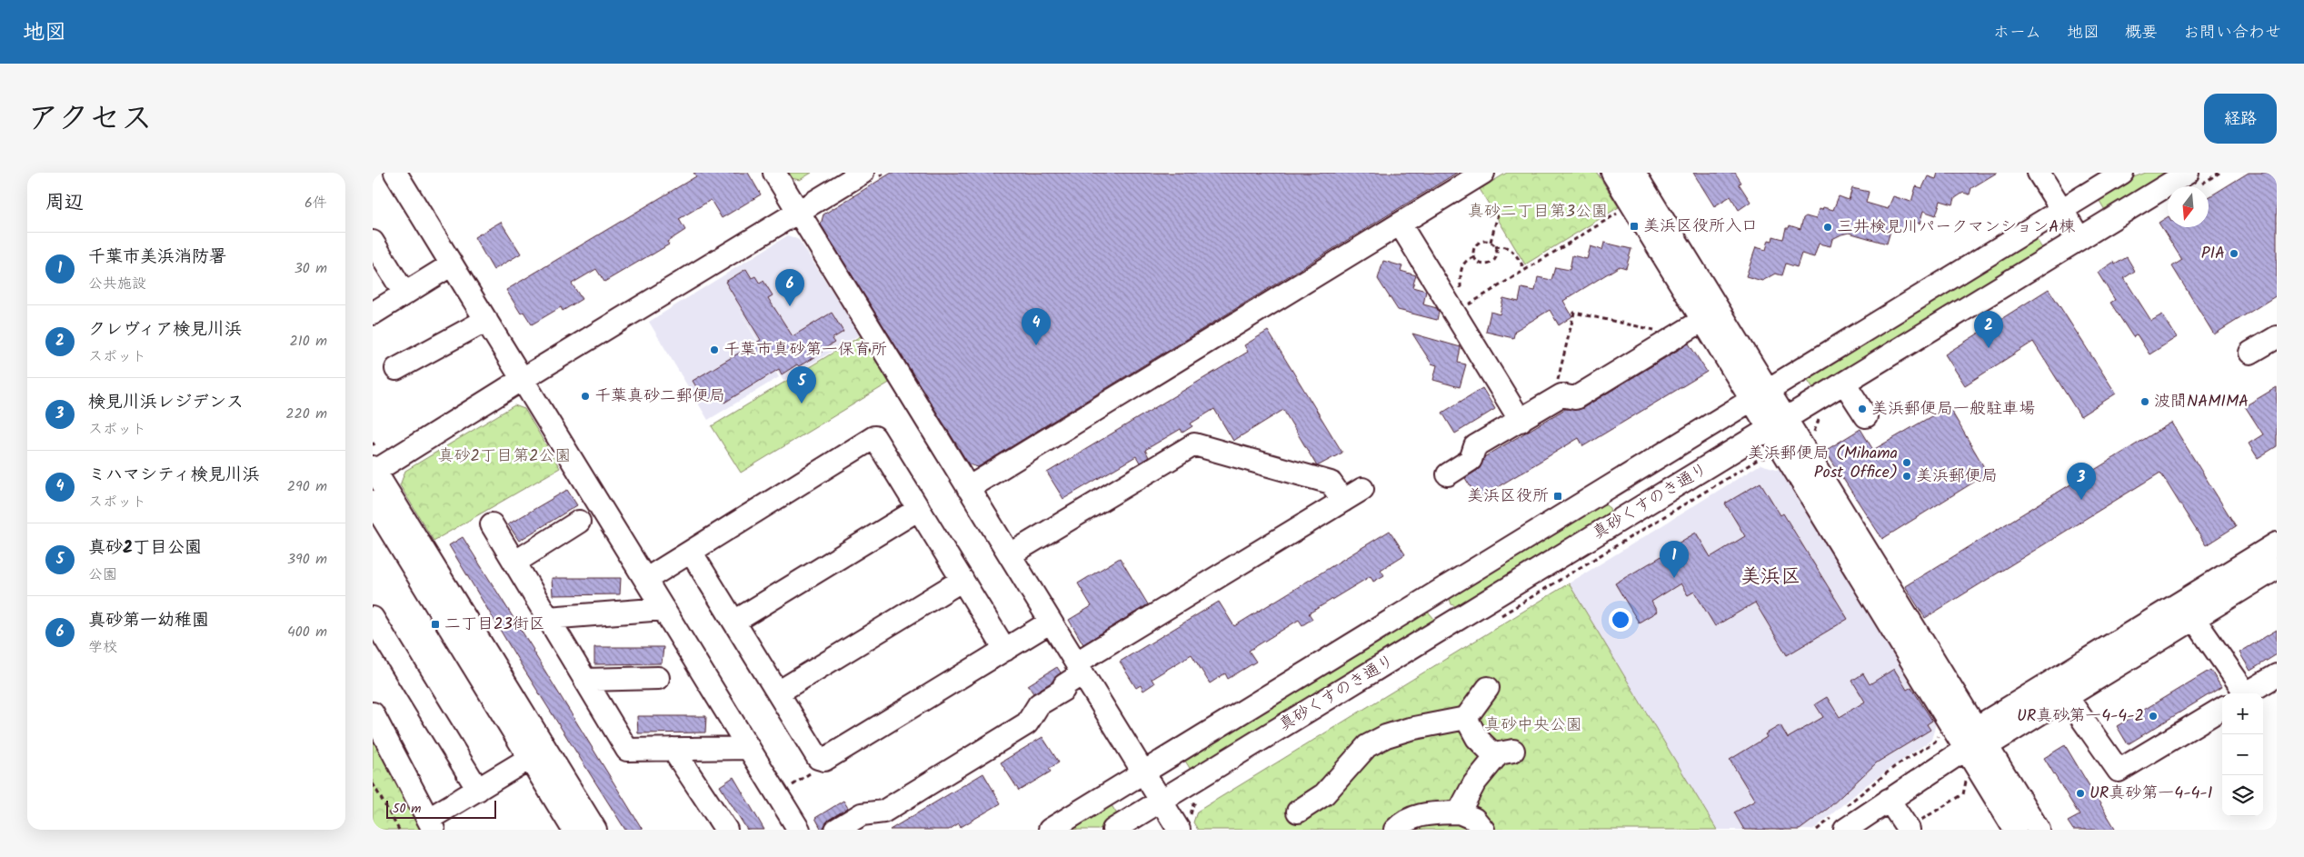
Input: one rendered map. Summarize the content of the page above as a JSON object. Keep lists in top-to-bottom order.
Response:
{
  "streets": {
    "street": ["真砂くすのき通り"]
  },
  "districts": ["美浜区"],
  "parks": ["真砂二丁目第3公園", "真砂2丁目第2公園", "真砂中央公園"],
  "places": {
    "transit": ["美浜区役所入口", "美浜区役所", "二丁目23街区"],
    "other": [
      "三井検見川パークマンションA棟",
      "PIA",
      "千葉市真砂第一保育所",
      "千葉真砂二郵便局",
      "波間NAMIMA",
      "美浜郵便局一般駐車場",
      "美浜郵便局 (Mihama Post Office)",
      "美浜郵便局",
      "UR真砂第一4-4-2",
      "UR真砂第一4-4-1"
    ]
  },
  "scale_bar": "50 m",
  "north": "bottom",
  "page": {
    "header": "地図",
    "nav": [
      "ホーム",
      "地図",
      "概要",
      "お問い合わせ"
    ],
    "title": "アクセス",
    "buttons": "経路",
    "heading": ["周辺", "6件"],
    "list": [
      {
        "mark": "1",
        "name": "千葉市美浜消防署",
        "note": "公共施設",
        "value": "30 m"
      },
      {
        "mark": "2",
        "name": "クレヴィア検見川浜",
        "note": "スポット",
        "value": "210 m"
      },
      {
        "mark": "3",
        "name": "検見川浜レジデンス",
        "note": "スポット",
        "value": "220 m"
      },
      {
        "mark": "4",
        "name": "ミハマシティ検見川浜",
        "note": "スポット",
        "value": "290 m"
      },
      {
        "mark": "5",
        "name": "真砂2丁目公園",
        "note": "公園",
        "value": "390 m"
      },
      {
        "mark": "6",
        "name": "真砂第一幼稚園",
        "note": "学校",
        "value": "400 m"
      }
    ],
    "pins": [
      "6",
      "4",
      "2",
      "5",
      "3",
      "1"
    ],
    "map_buttons": ["+", "−"],
    "scale": "50 m"
  }
}
